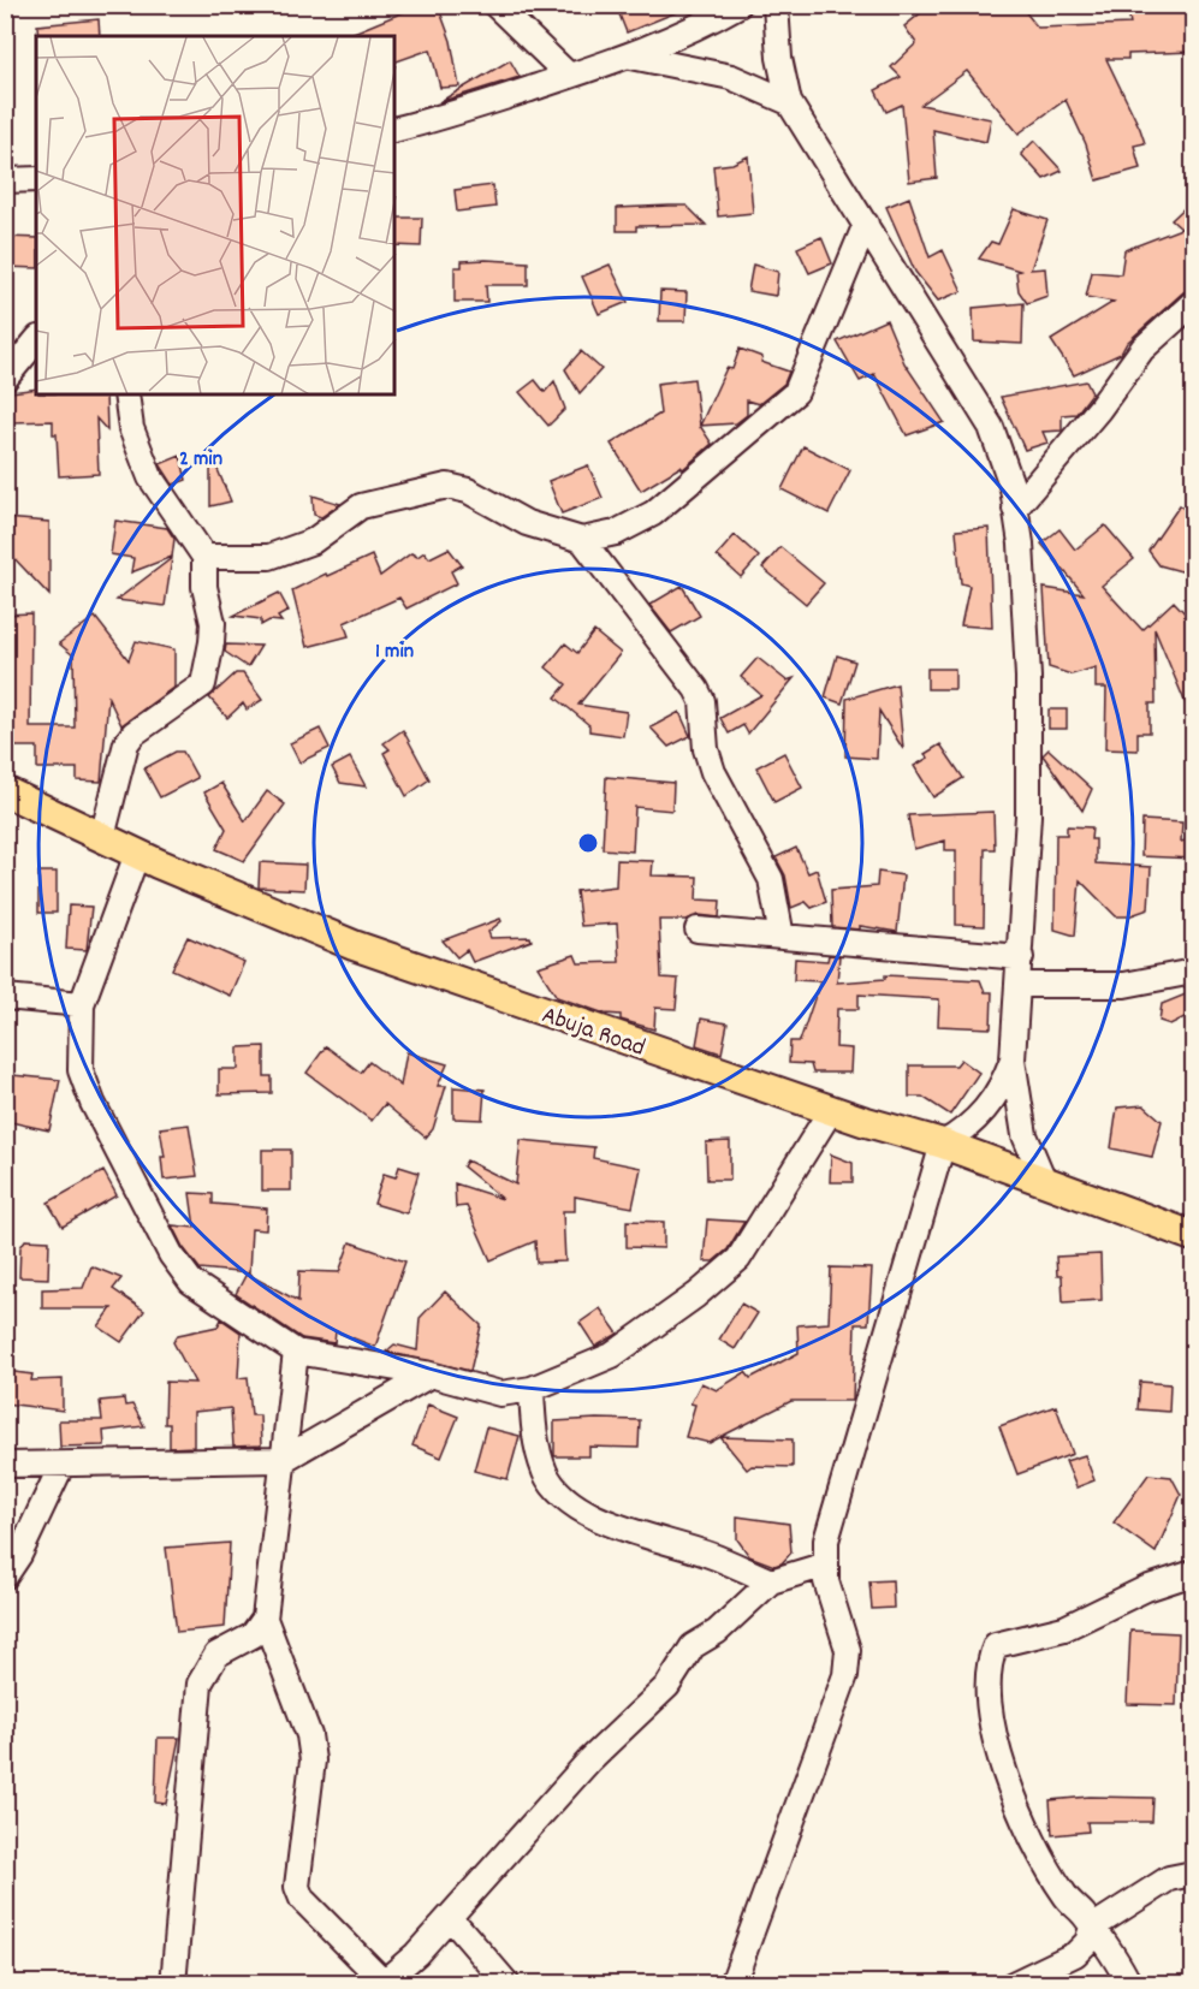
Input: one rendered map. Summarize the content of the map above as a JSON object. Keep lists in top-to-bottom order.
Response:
{
  "streets": {
    "main road": ["Abuja Road"]
  },
  "rings": ["2 min", "1 min"]
}
